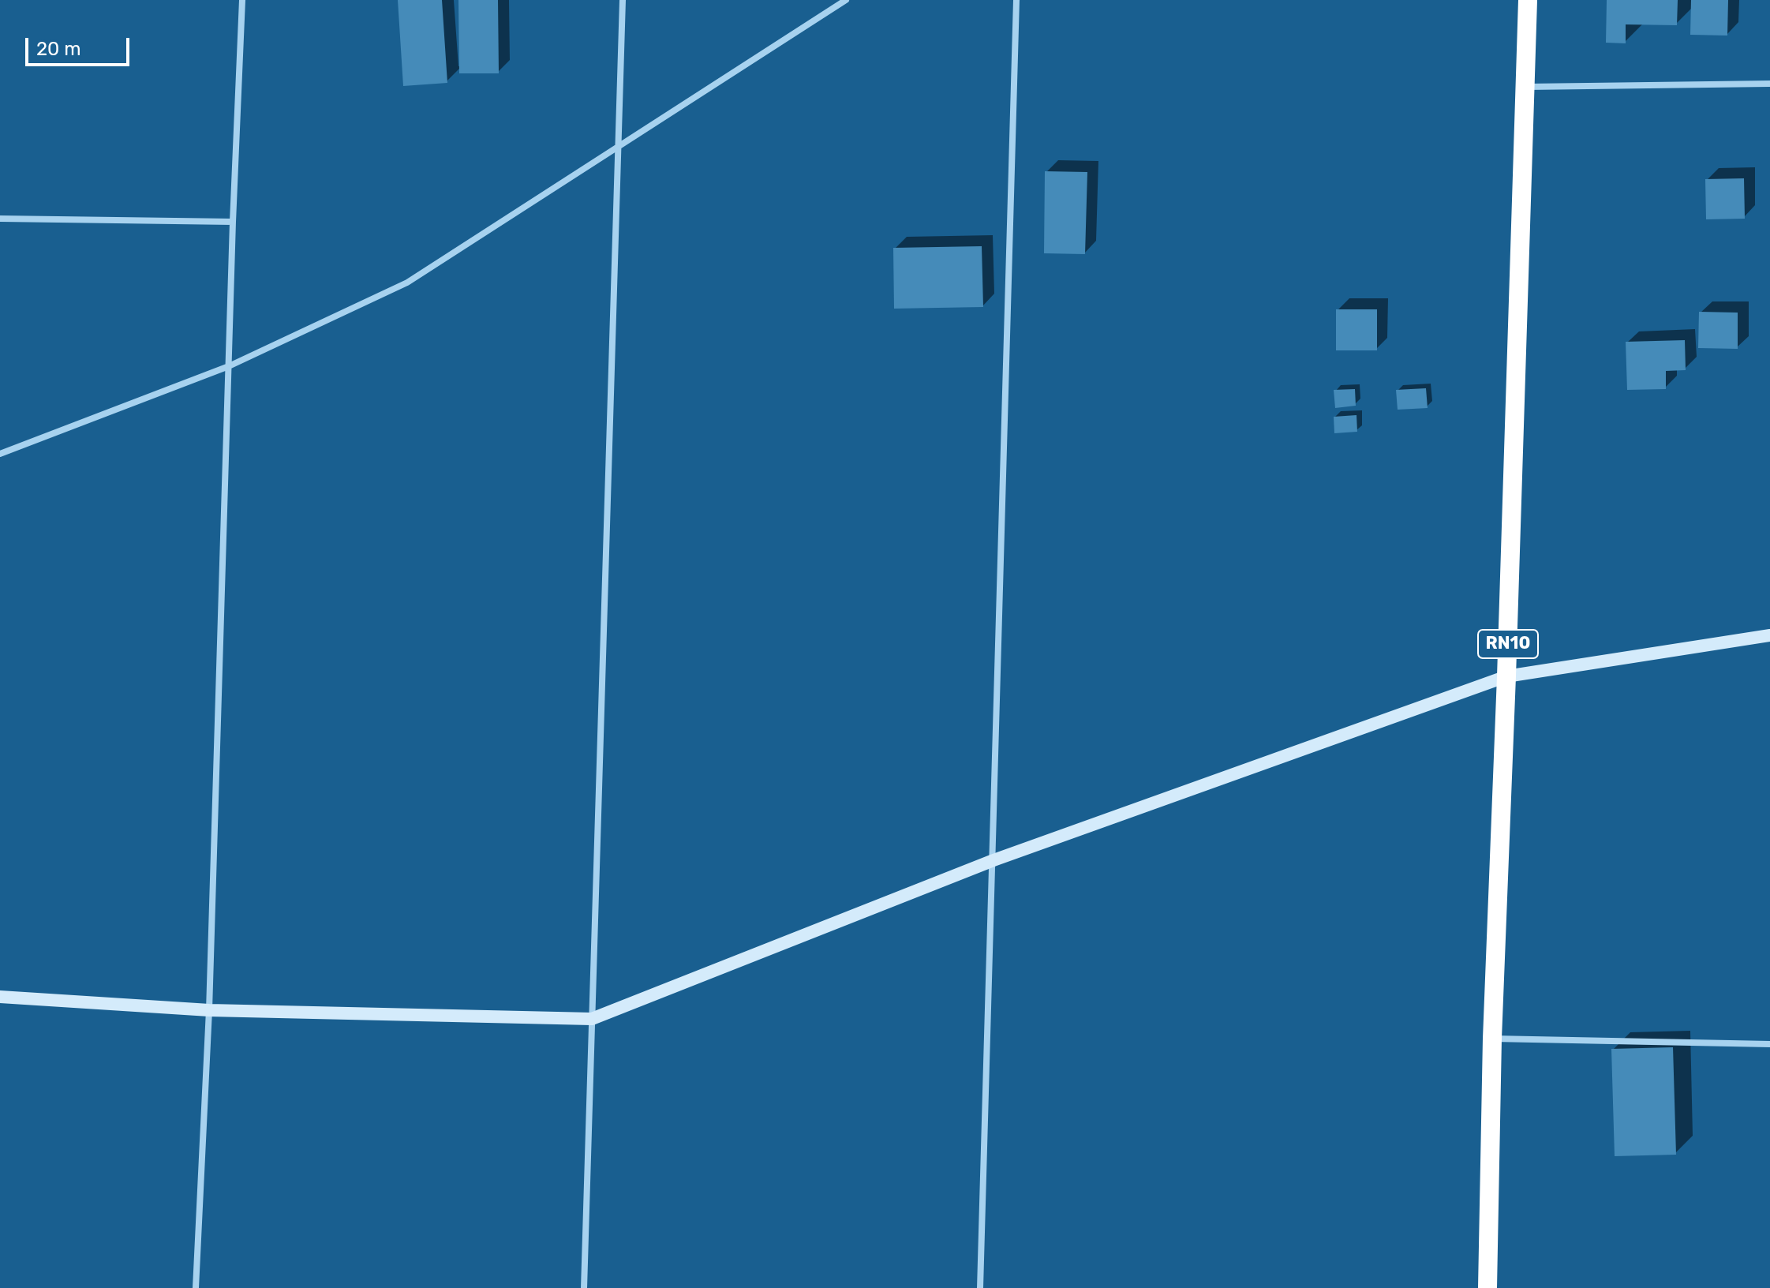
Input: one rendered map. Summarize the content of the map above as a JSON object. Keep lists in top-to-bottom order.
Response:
{
  "streets": {
    "highway": ["RN10"]
  },
  "scale_bar": "20 m"
}
